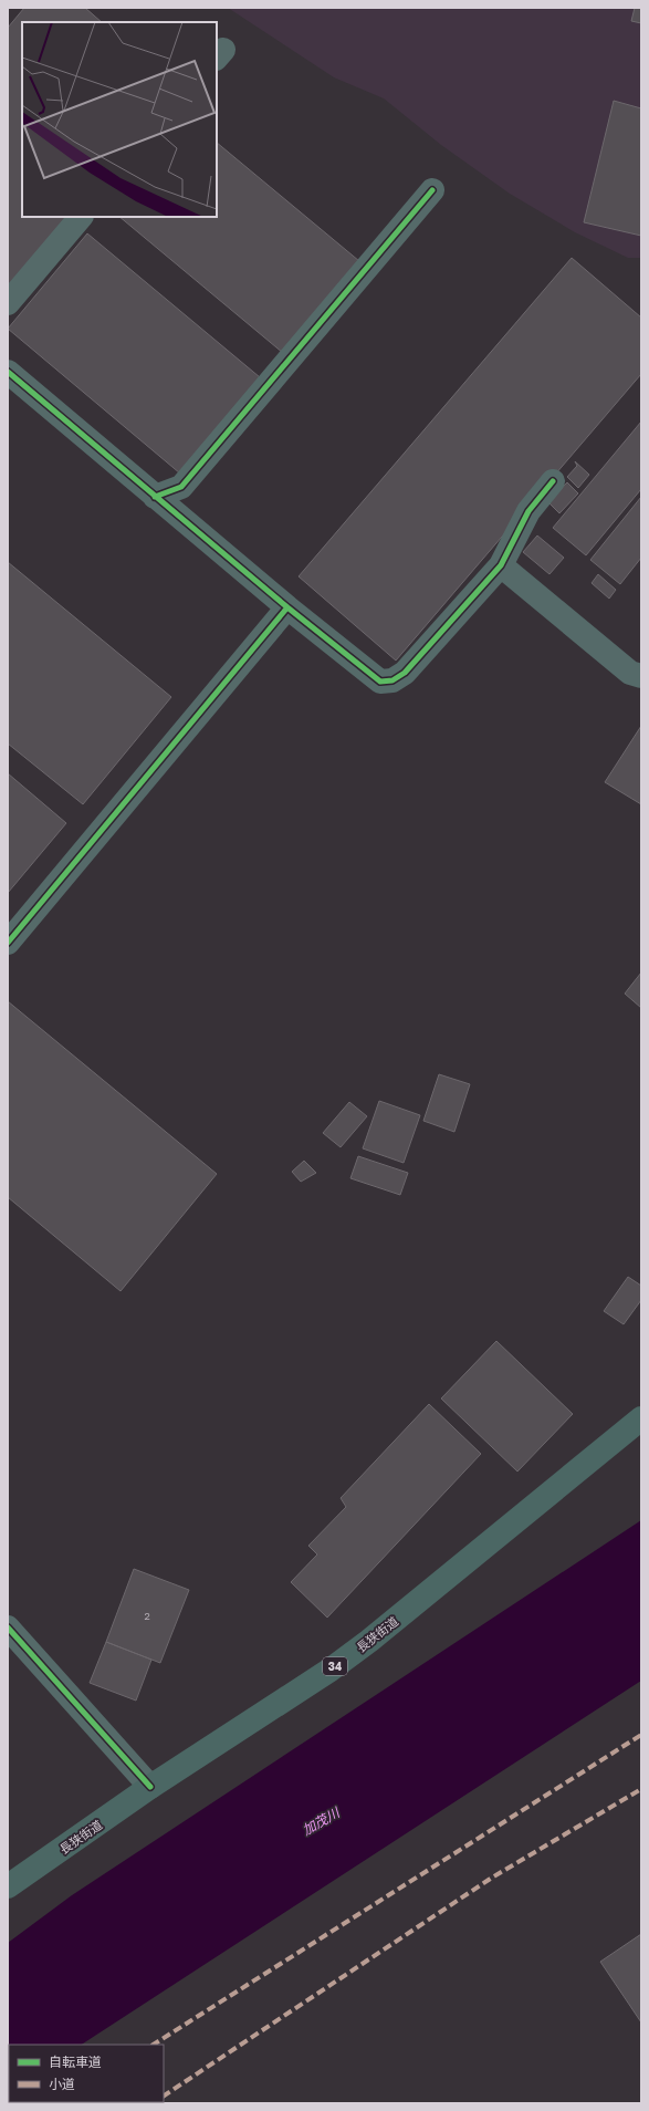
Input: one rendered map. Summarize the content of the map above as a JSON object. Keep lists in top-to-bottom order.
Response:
{
  "streets": {
    "main road": ["長狭街道", "34"]
  },
  "water": ["加茂川"],
  "house_numbers": ["2"],
  "legend": ["自転車道", "小道"]
}
